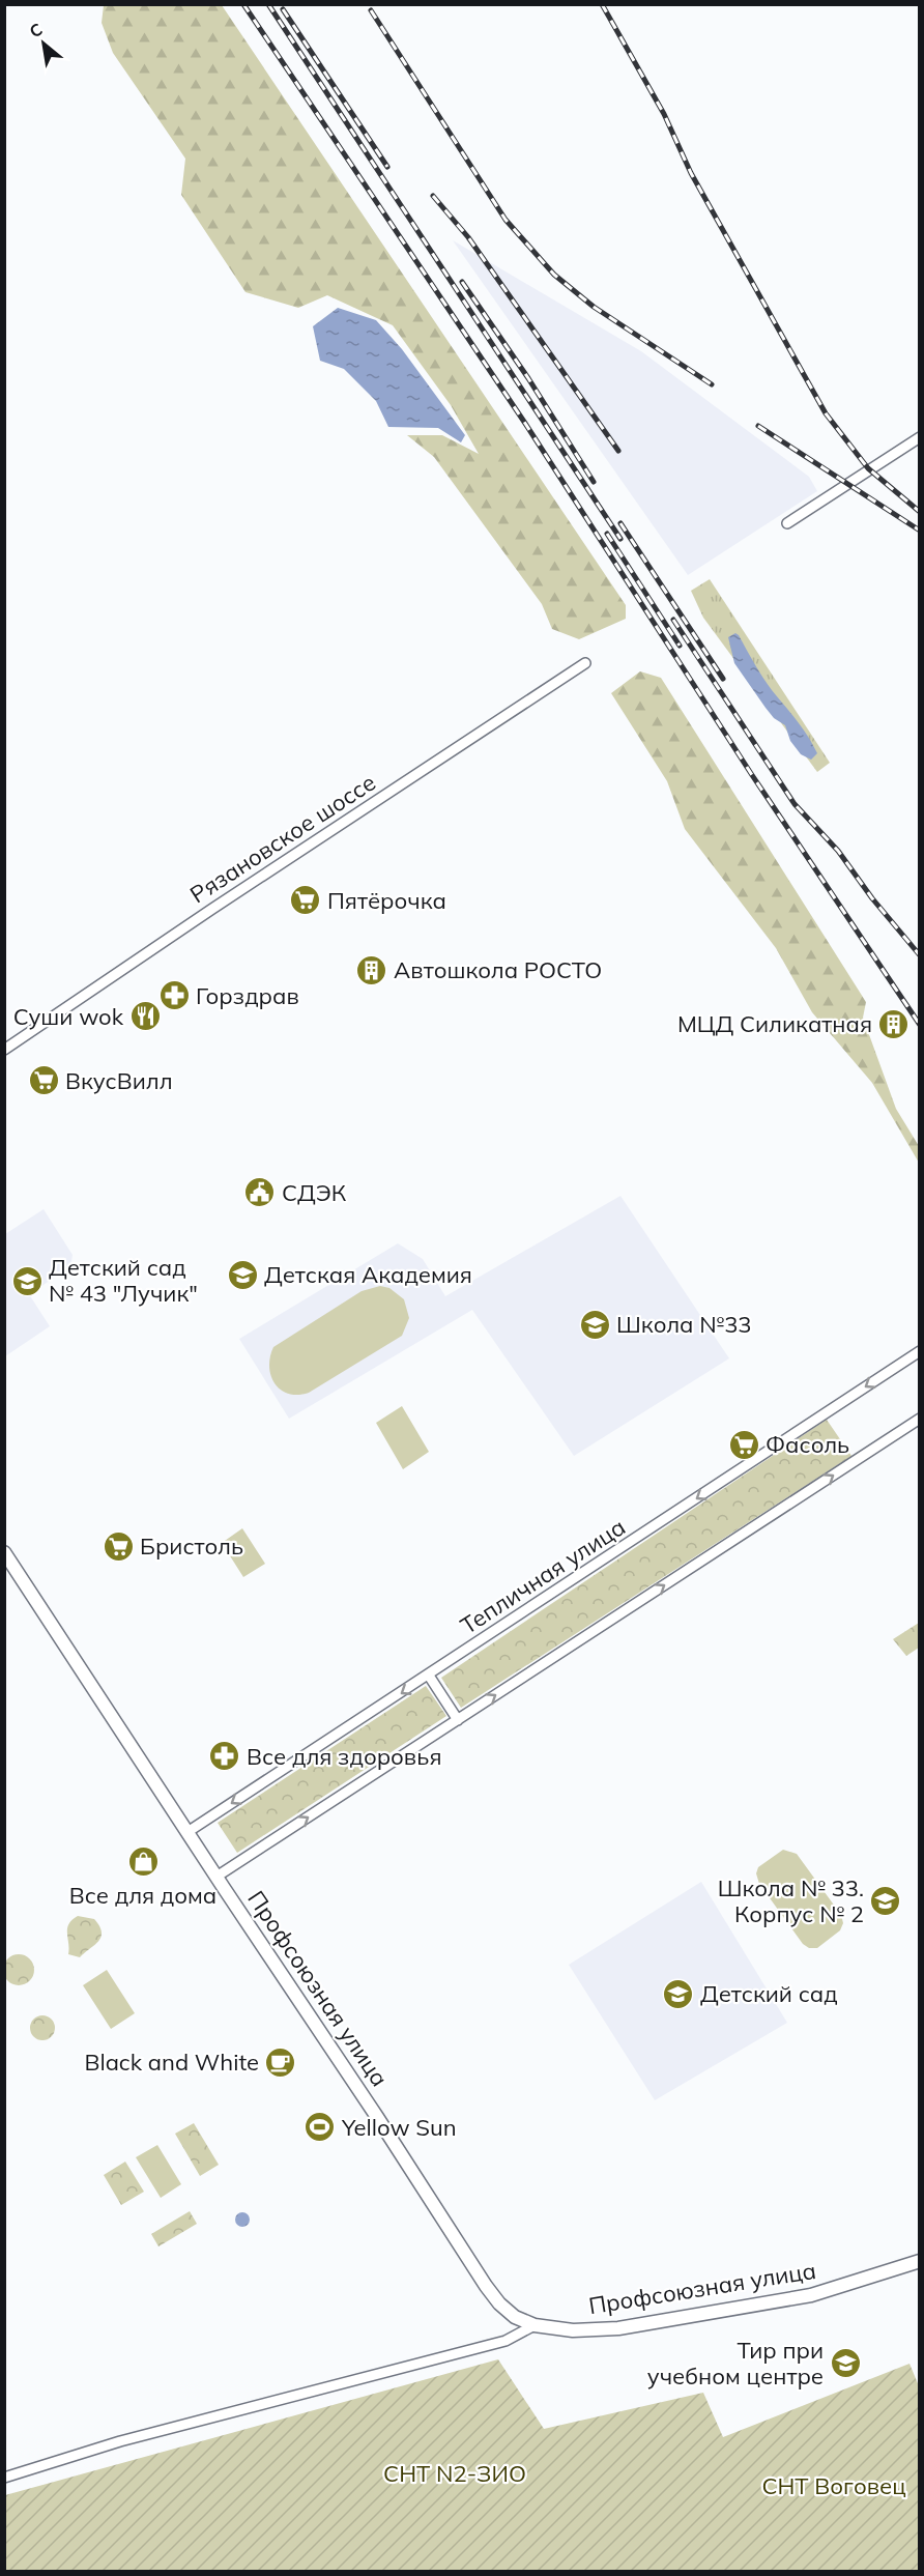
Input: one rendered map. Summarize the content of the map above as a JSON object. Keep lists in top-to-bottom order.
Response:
{
  "streets": {
    "main road": ["Профсоюзная улица"],
    "street": ["Рязановское шоссе", "Тепличная улица"]
  },
  "crossings": [
    ["Тепличная улица", "Профсоюзная улица"]
  ],
  "parks": ["СНТ N2-ЗИО", "СНТ Воговец"],
  "places": {
    "supermarket": [
      "Пятёрочка",
      "ВкусВилл",
      "Фасоль",
      "Бристоль"
    ],
    "building": ["Автошкола РОСТО", "МЦД Силикатная"],
    "pharmacy": ["Горздрав", "Все для здоровья"],
    "restaurant": ["Суши wok"],
    "public building": ["СДЭК"],
    "school or university": [
      "Детская Академия",
      "Детский сад № 43 \"Лучик\"",
      "Школа №33",
      "Школа № 33. Корпус № 2",
      "Детский сад",
      "Тир при учебном центре"
    ],
    "shop": ["Все для дома"],
    "cafe": ["Black and White"],
    "sports": ["Yellow Sun"]
  },
  "north": "top left"
}
